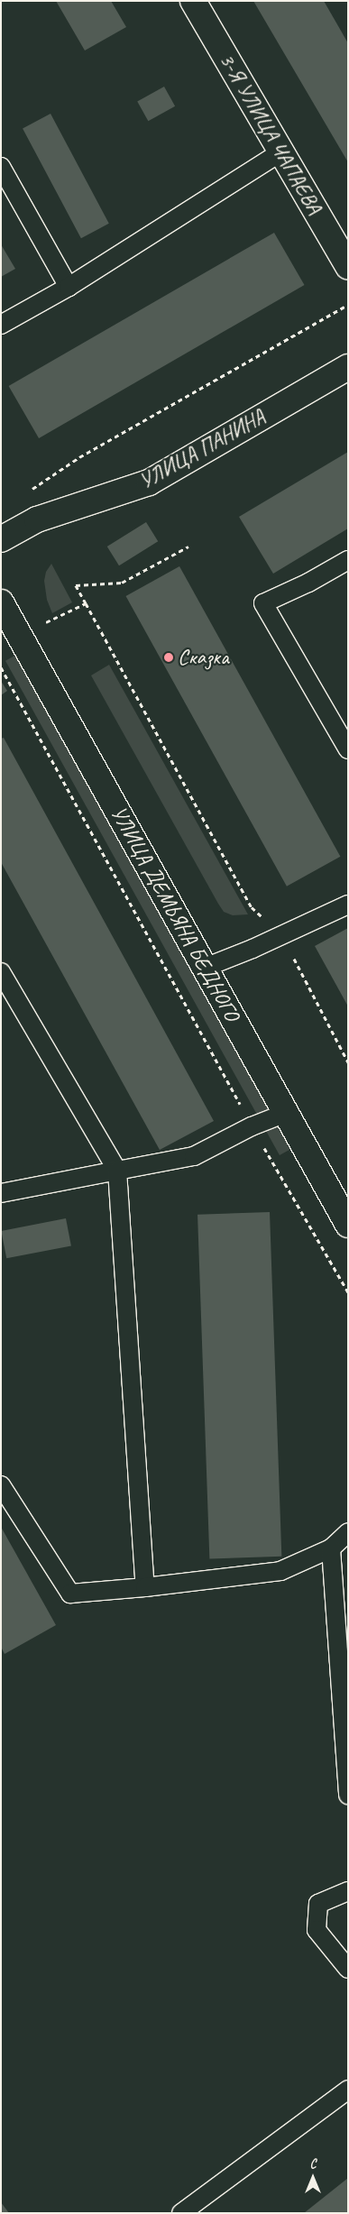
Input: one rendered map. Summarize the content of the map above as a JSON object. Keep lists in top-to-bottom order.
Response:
{
  "streets": {
    "street": ["3-Я УЛИЦА ЧАПАЕВА", "УЛИЦА ПАНИНА", "УЛИЦА ДЕМЬЯНА БЕДНОГО"]
  },
  "places": ["Сказка"],
  "north": "top"
}
